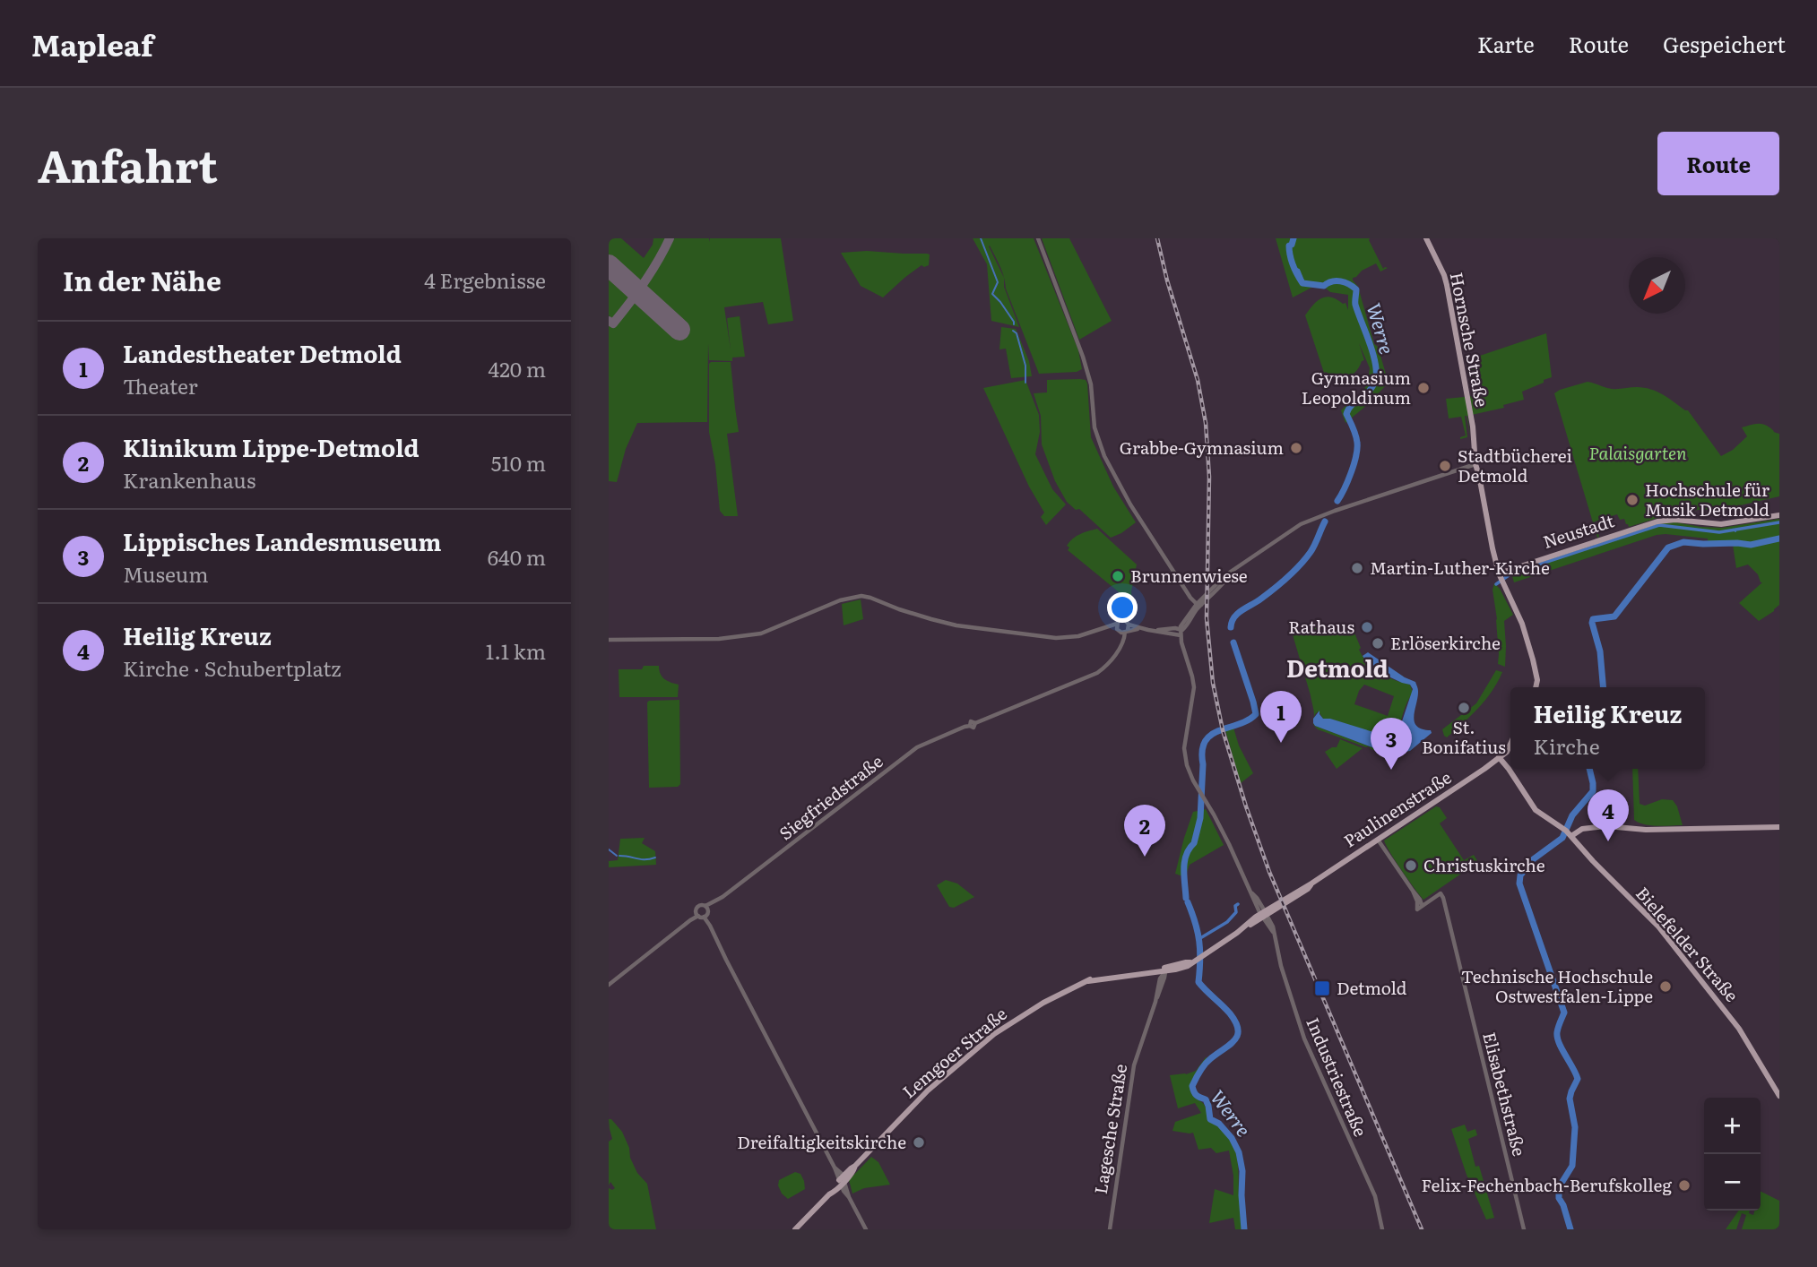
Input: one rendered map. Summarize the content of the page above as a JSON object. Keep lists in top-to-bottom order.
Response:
{
  "streets": {
    "main road": [
      "Hornsche Straße",
      "Neustadt",
      "Paulinenstraße",
      "Bielefelder Straße",
      "Lemgoer Straße"
    ],
    "street": [
      "Siegfriedstraße",
      "Industriestraße",
      "Elisabethstraße",
      "Lagesche Straße"
    ]
  },
  "crossings": [
    ["Hornsche Straße", "Neustadt"],
    ["Paulinenstraße", "Bielefelder Straße"],
    ["Paulinenstraße", "Lemgoer Straße"],
    ["Paulinenstraße", "Industriestraße"],
    ["Paulinenstraße", "Elisabethstraße"],
    ["Paulinenstraße", "Lagesche Straße"],
    ["Lemgoer Straße", "Lagesche Straße"]
  ],
  "districts": ["Detmold"],
  "water": ["Werre"],
  "parks": ["Palaisgarten"],
  "places": {
    "other": [
      "Gymnasium Leopoldinum",
      "Grabbe-Gymnasium",
      "Stadtbücherei Detmold",
      "Hochschule für Musik Detmold",
      "Martin-Luther-Kirche",
      "Brunnenwiese",
      "Rathaus",
      "Erlöserkirche",
      "St. Bonifatius",
      "Christuskirche",
      "Technische Hochschule Ostwestfalen-Lippe",
      "Dreifaltigkeitskirche",
      "Felix-Fechenbach-Berufskolleg"
    ],
    "transit": ["Detmold"]
  },
  "north": "bottom left",
  "page": {
    "header": "Mapleaf",
    "nav": ["Karte", "Route", "Gespeichert"],
    "title": "Anfahrt",
    "buttons": "Route",
    "heading": ["In der Nähe", "4 Ergebnisse"],
    "list": [
      {
        "mark": "1",
        "name": "Landestheater Detmold",
        "note": "Theater",
        "value": "420 m"
      },
      {
        "mark": "2",
        "name": "Klinikum Lippe-Detmold",
        "note": "Krankenhaus",
        "value": "510 m"
      },
      {
        "mark": "3",
        "name": "Lippisches Landesmuseum",
        "note": "Museum",
        "value": "640 m"
      },
      {
        "mark": "4",
        "name": "Heilig Kreuz",
        "note": "Kirche · Schubertplatz",
        "value": "1.1 km"
      }
    ],
    "popup": ["Heilig Kreuz", "Kirche"],
    "pins": [
      "1",
      "3",
      "4",
      "2"
    ],
    "map_buttons": ["+", "−"]
  }
}
